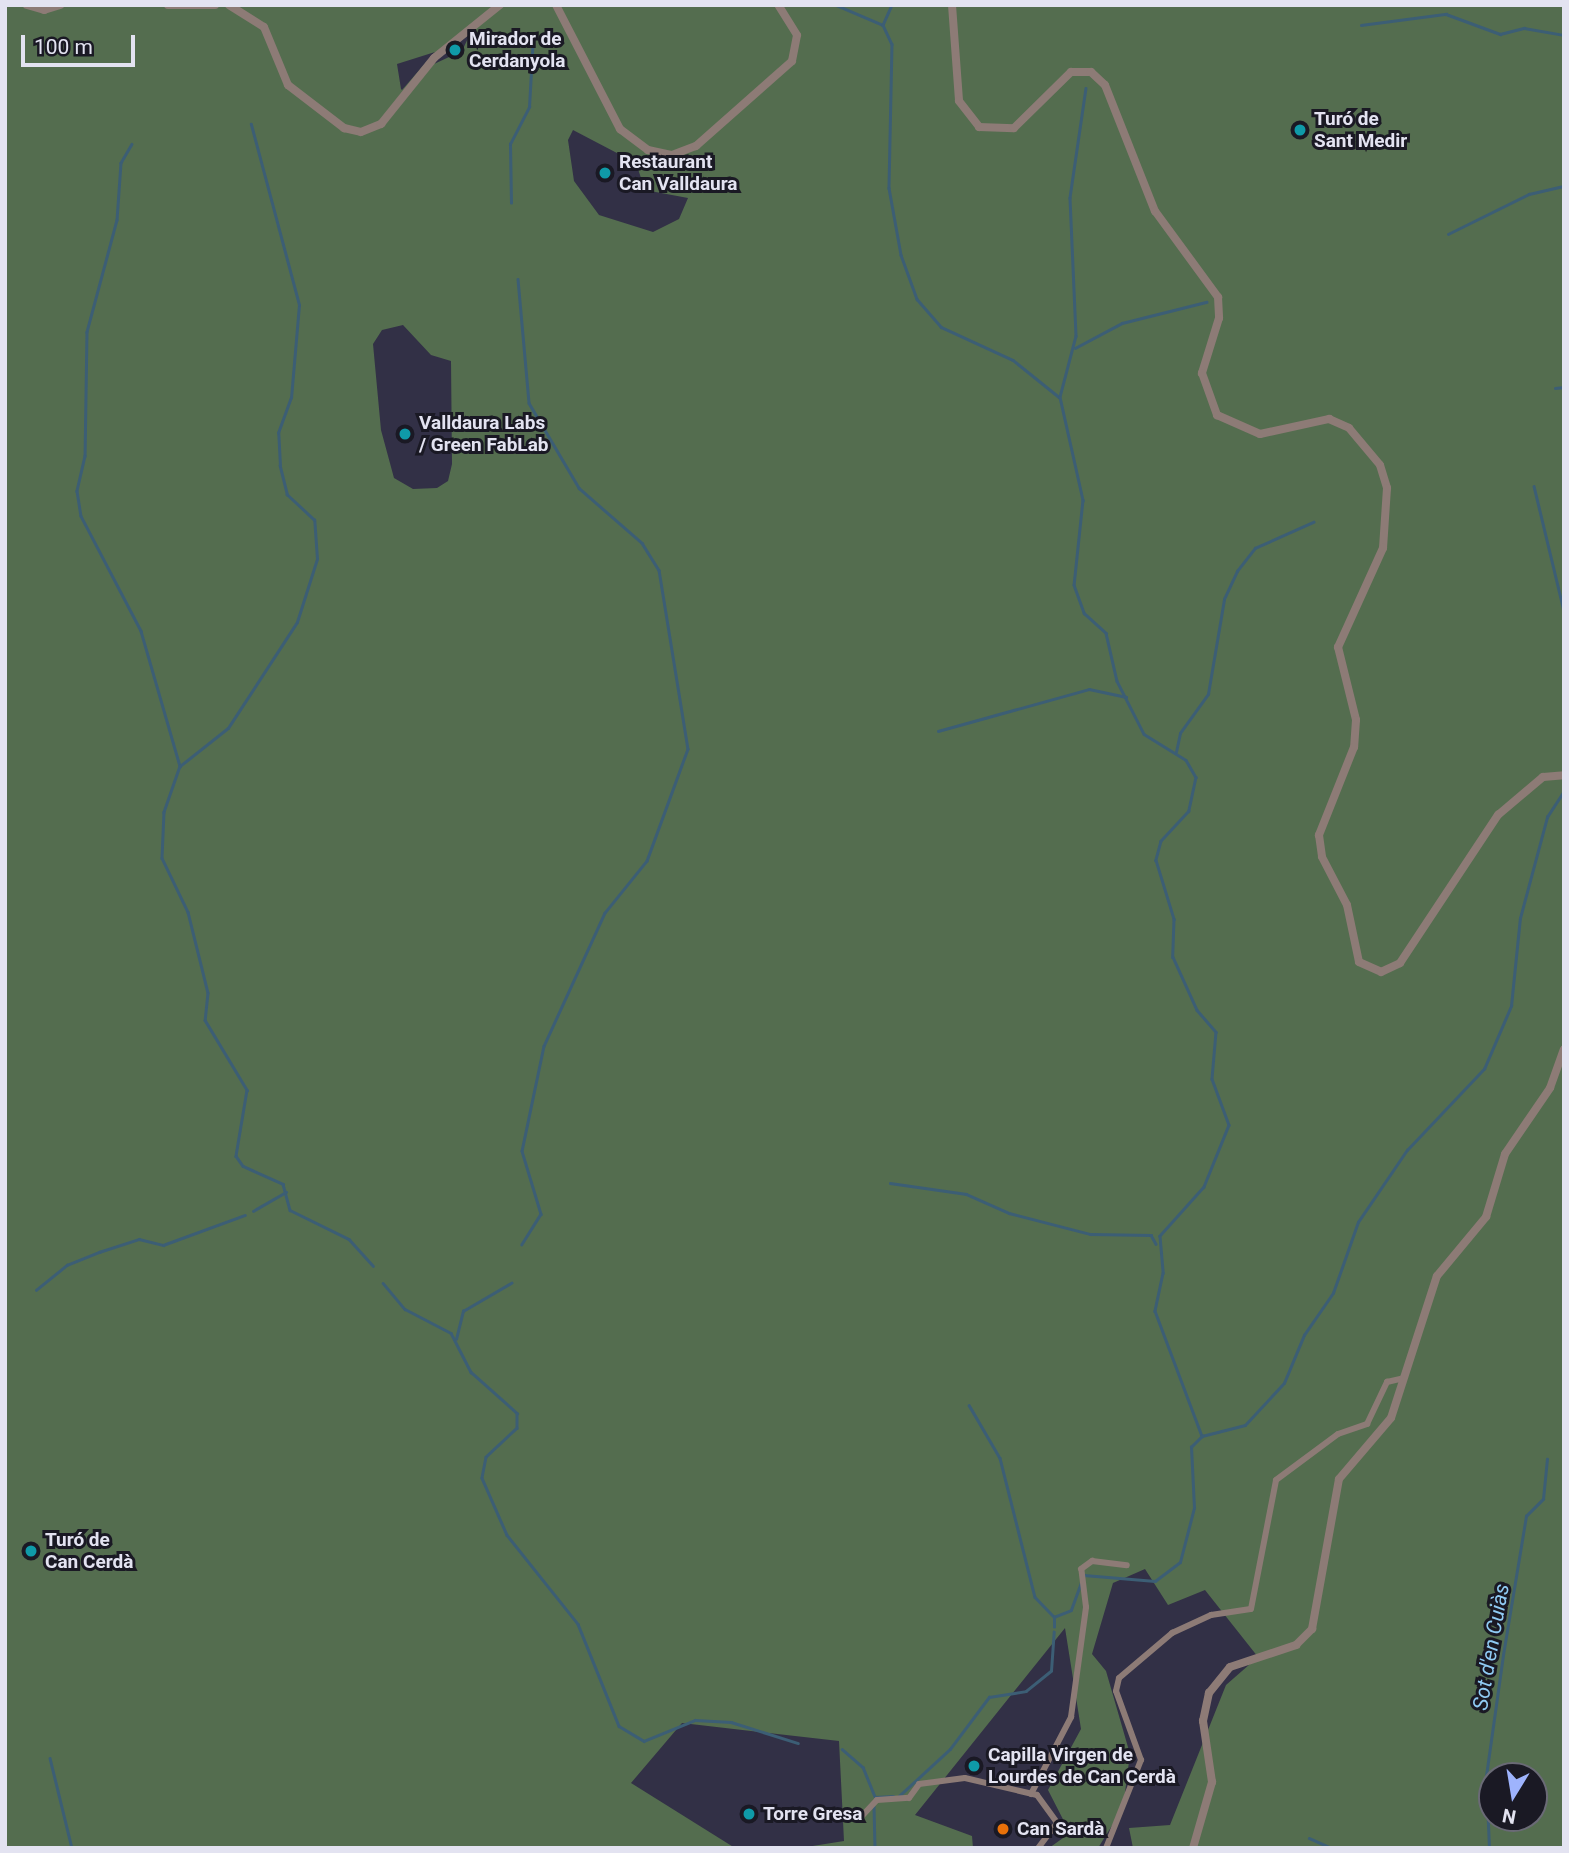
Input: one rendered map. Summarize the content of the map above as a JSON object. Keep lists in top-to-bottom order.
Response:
{
  "water": ["Sot d'en Cuiàs"],
  "places": [
    "Mirador de Cerdanyola",
    "Turó de Sant Medir",
    "Restaurant Can Valldaura",
    "Valldaura Labs / Green FabLab",
    "Turó de Can Cerdà",
    "Capilla Virgen de Lourdes de Can Cerdà",
    "Torre Gresa",
    "Can Sardà"
  ],
  "scale_bar": "100 m",
  "north": "bottom"
}
